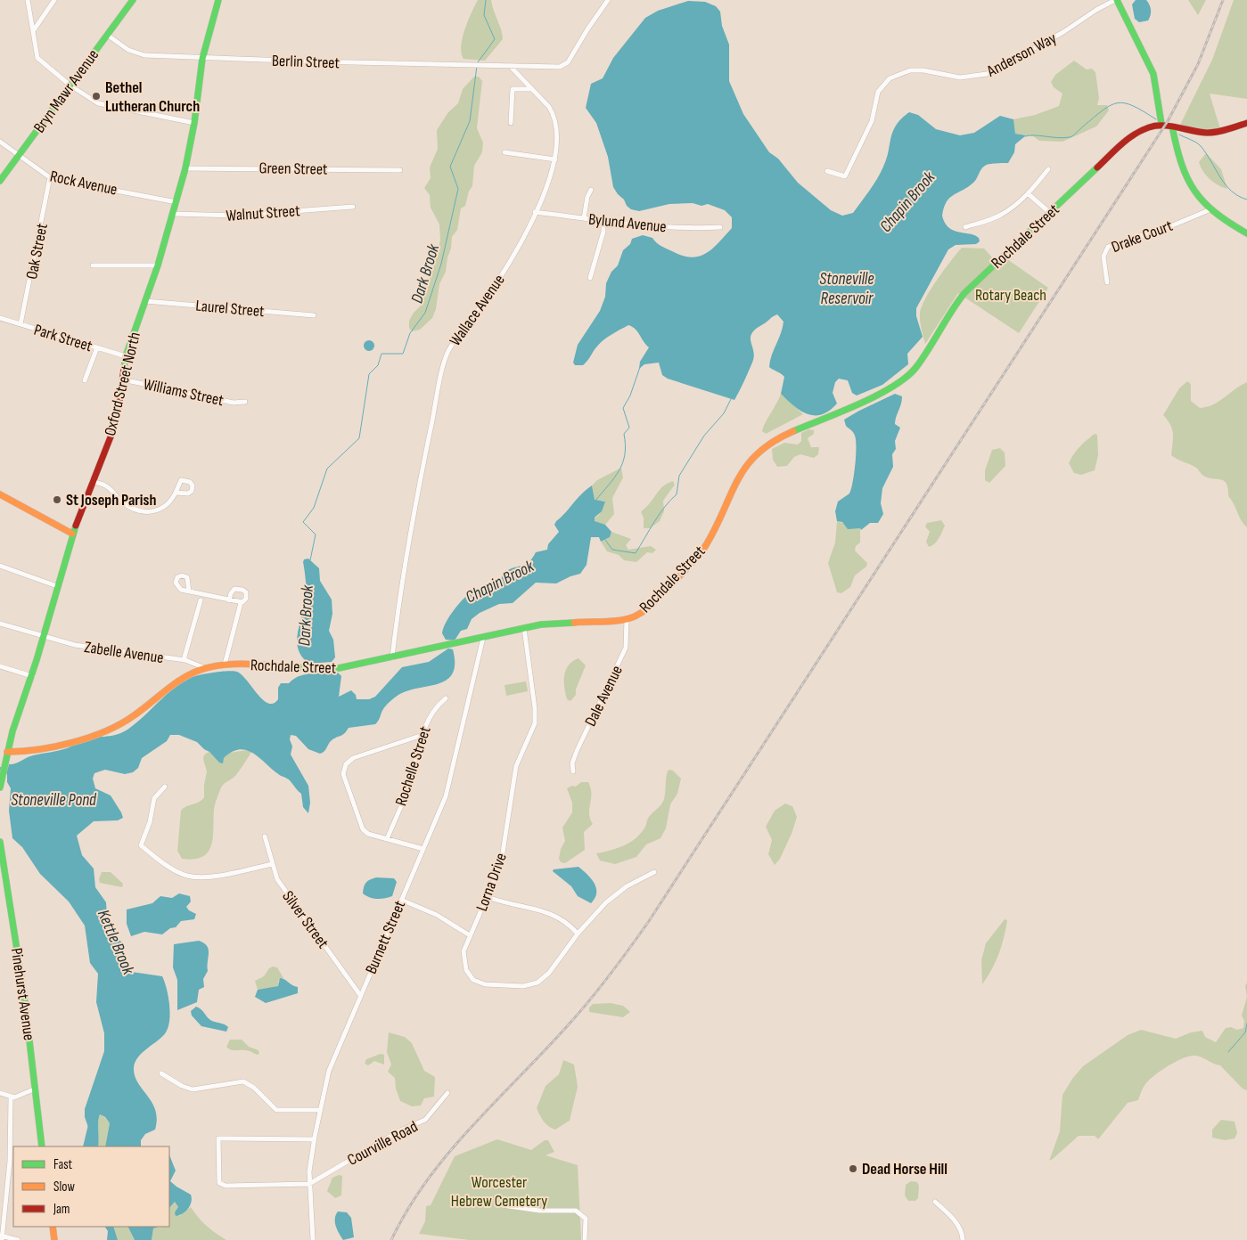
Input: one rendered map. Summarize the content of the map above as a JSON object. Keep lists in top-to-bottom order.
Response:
{
  "streets": {
    "street": [
      "Anderson Way",
      "Berlin Street",
      "Bryn Mawr Avenue",
      "Green Street",
      "Rock Avenue",
      "Walnut Street",
      "Bylund Avenue",
      "Rochdale Street",
      "Drake Court",
      "Oak Street",
      "Laurel Street",
      "Wallace Avenue",
      "Park Street",
      "Oxford Street North",
      "Williams Street",
      "Zabelle Avenue",
      "Dale Avenue",
      "Rochelle Street",
      "Lorna Drive",
      "Silver Street",
      "Burnett Street",
      "Pinehurst Avenue",
      "Courville Road"
    ]
  },
  "crossings": [
    ["Berlin Street", "Bryn Mawr Avenue"],
    ["Berlin Street", "Wallace Avenue"],
    ["Berlin Street", "Oxford Street North"],
    ["Bryn Mawr Avenue", "Rock Avenue"],
    ["Green Street", "Oxford Street North"],
    ["Rock Avenue", "Oak Street"],
    ["Rock Avenue", "Oxford Street North"],
    ["Walnut Street", "Oxford Street North"],
    ["Bylund Avenue", "Wallace Avenue"],
    ["Rochdale Street", "Wallace Avenue"],
    ["Rochdale Street", "Oxford Street North"],
    ["Rochdale Street", "Zabelle Avenue"],
    ["Rochdale Street", "Dale Avenue"],
    ["Rochdale Street", "Lorna Drive"],
    ["Rochdale Street", "Burnett Street"],
    ["Oak Street", "Park Street"],
    ["Laurel Street", "Oxford Street North"],
    ["Park Street", "Oxford Street North"],
    ["Oxford Street North", "Williams Street"],
    ["Oxford Street North", "Zabelle Avenue"],
    ["Silver Street", "Burnett Street"],
    ["Burnett Street", "Courville Road"]
  ],
  "water": [
    "Chapin Brook",
    "Dark Brook",
    "Stoneville Reservoir",
    "Stoneville Pond",
    "Kettle Brook"
  ],
  "parks": ["Rotary Beach", "Worcester Hebrew Cemetery"],
  "places": ["Bethel Lutheran Church", "St Joseph Parish", "Dead Horse Hill"],
  "legend": ["Fast", "Slow", "Jam"]
}
